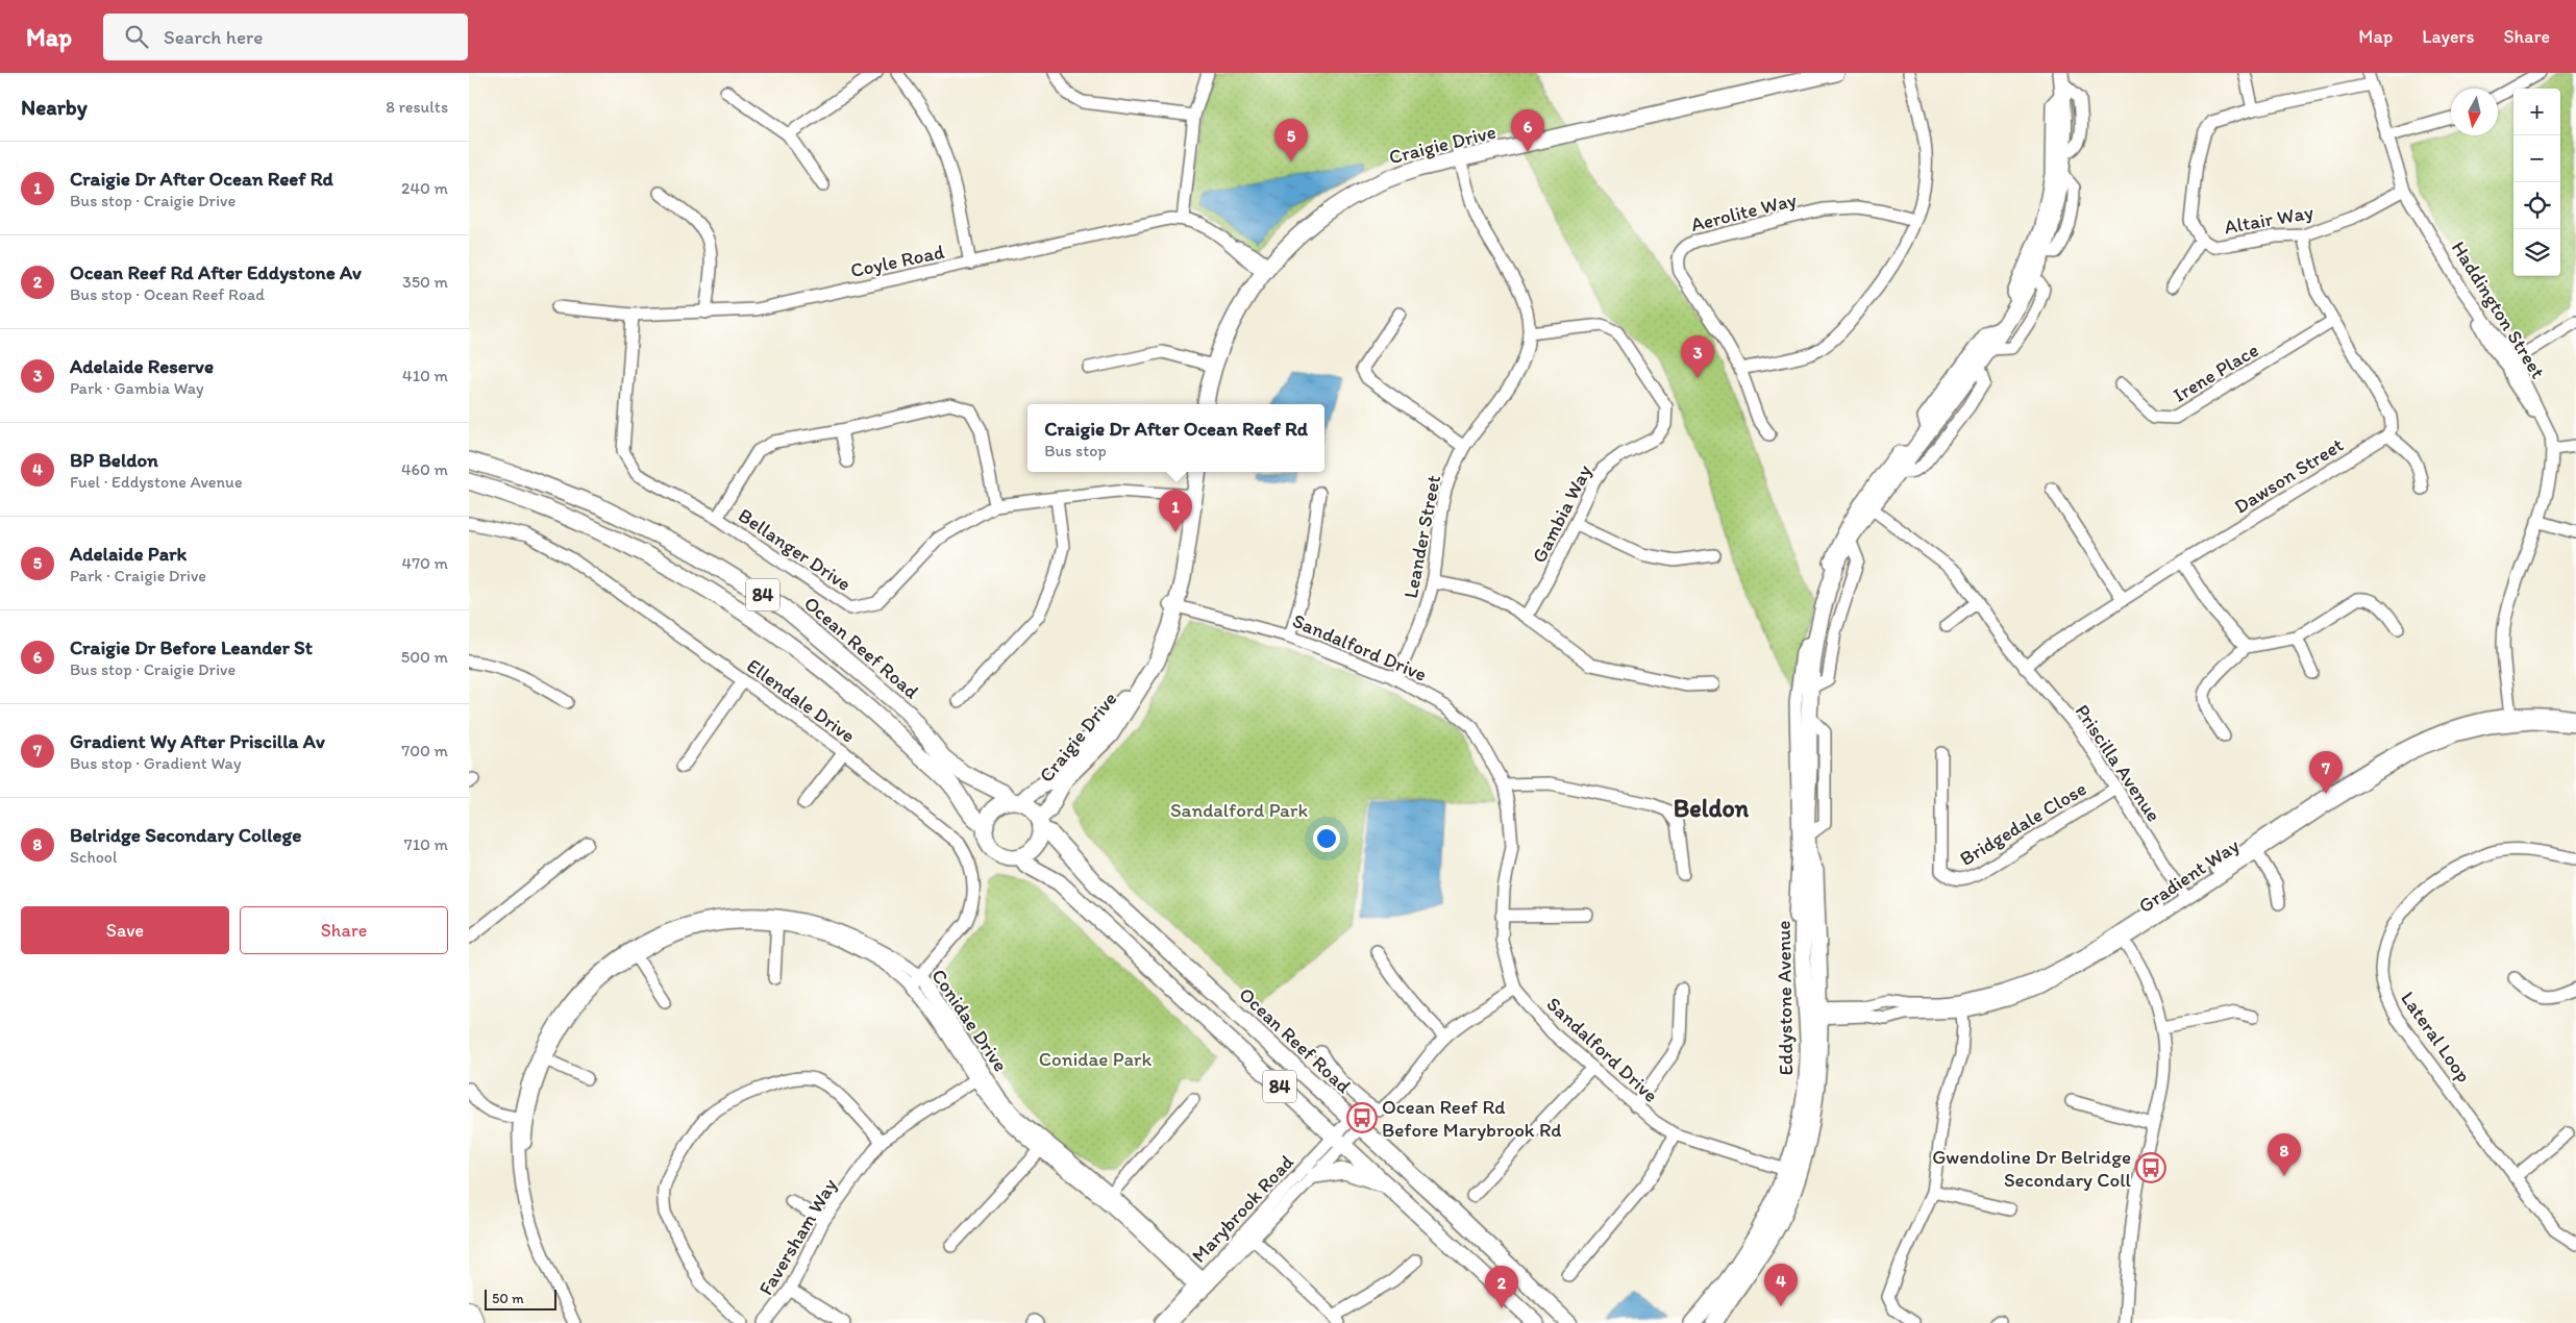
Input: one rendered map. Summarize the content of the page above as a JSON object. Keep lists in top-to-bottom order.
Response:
{
  "streets": {
    "main road": [
      "Craigie Drive",
      "84",
      "Ocean Reef Road",
      "Eddystone Avenue"
    ],
    "street": [
      "Aerolite Way",
      "Altair Way",
      "Coyle Road",
      "Haddington Street",
      "Irene Place",
      "Dawson Street",
      "Gambia Way",
      "Leander Street",
      "Bellanger Drive",
      "Sandalford Drive",
      "Ellendale Drive",
      "Priscilla Avenue",
      "Bridgedale Close",
      "Gradient Way",
      "Conidae Drive",
      "Lateral Loop",
      "Marybrook Road",
      "Faversham Way"
    ]
  },
  "crossings": [
    ["Craigie Drive", "Coyle Road"],
    ["Craigie Drive", "Leander Street"],
    ["Craigie Drive", "Bellanger Drive"],
    ["Craigie Drive", "84"],
    ["Craigie Drive", "Ocean Reef Road"],
    ["Craigie Drive", "Sandalford Drive"],
    ["Altair Way", "Haddington Street"],
    ["Coyle Road", "Bellanger Drive"],
    ["Haddington Street", "Gradient Way"],
    ["Dawson Street", "Priscilla Avenue"],
    ["Gambia Way", "Leander Street"],
    ["Leander Street", "Sandalford Drive"],
    ["84", "Ocean Reef Road"],
    ["84", "Marybrook Road"],
    ["Ocean Reef Road", "Marybrook Road"],
    ["Sandalford Drive", "Eddystone Avenue"],
    ["Ellendale Drive", "Conidae Drive"],
    ["Priscilla Avenue", "Bridgedale Close"],
    ["Priscilla Avenue", "Gradient Way"],
    ["Priscilla Avenue", "Eddystone Avenue"],
    ["Gradient Way", "Eddystone Avenue"],
    ["Conidae Drive", "Marybrook Road"],
    ["Conidae Drive", "Faversham Way"]
  ],
  "districts": ["Beldon"],
  "parks": ["Sandalford Park", "Conidae Park"],
  "places": {
    "bus stop": ["Ocean Reef Rd Before Marybrook Rd", "Gwendoline Dr Belridge Secondary Coll"]
  },
  "scale_bar": "50 m",
  "north": "bottom",
  "page": {
    "header": "Map",
    "search": "Search here",
    "nav": ["Map", "Layers", "Share"],
    "heading": ["Nearby", "8 results"],
    "map_buttons": ["+", "−"],
    "pins": [
      "6",
      "5",
      "3",
      "1",
      "7",
      "8",
      "4",
      "2"
    ],
    "list": [
      {
        "mark": "1",
        "name": "Craigie Dr After Ocean Reef Rd",
        "note": "Bus stop · Craigie Drive",
        "value": "240 m"
      },
      {
        "mark": "2",
        "name": "Ocean Reef Rd After Eddystone Av",
        "note": "Bus stop · Ocean Reef Road",
        "value": "350 m"
      },
      {
        "mark": "3",
        "name": "Adelaide Reserve",
        "note": "Park · Gambia Way",
        "value": "410 m"
      },
      {
        "mark": "4",
        "name": "BP Beldon",
        "note": "Fuel · Eddystone Avenue",
        "value": "460 m"
      },
      {
        "mark": "5",
        "name": "Adelaide Park",
        "note": "Park · Craigie Drive",
        "value": "470 m"
      },
      {
        "mark": "6",
        "name": "Craigie Dr Before Leander St",
        "note": "Bus stop · Craigie Drive",
        "value": "500 m"
      },
      {
        "mark": "7",
        "name": "Gradient Wy After Priscilla Av",
        "note": "Bus stop · Gradient Way",
        "value": "700 m"
      },
      {
        "mark": "8",
        "name": "Belridge Secondary College",
        "note": "School",
        "value": "710 m"
      }
    ],
    "popup": ["Craigie Dr After Ocean Reef Rd", "Bus stop"],
    "buttons": ["Save", "Share"],
    "scale": "50 m"
  }
}
